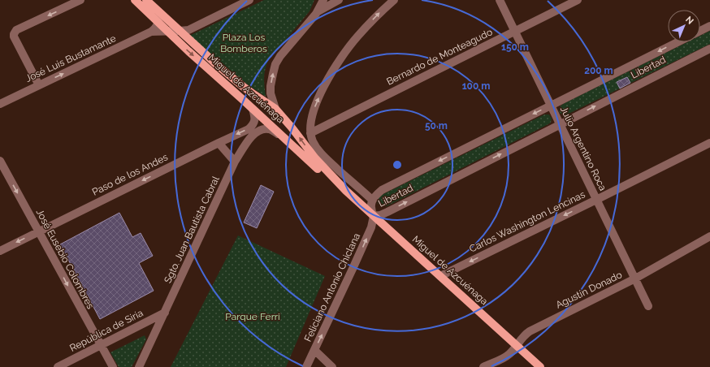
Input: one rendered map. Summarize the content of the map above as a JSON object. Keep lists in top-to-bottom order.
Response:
{
  "streets": {
    "main road": ["Miguel de Azcuénaga"],
    "street": [
      "Bernardo de Monteagudo",
      "José Luis Bustamante",
      "Libertad",
      "Julio Argentino Roca",
      "Paso de los Andes",
      "Carlos Washington Lencinas",
      "Sgto. Juan Bautista Cabral",
      "José Eusebio Colombres",
      "Feliciano Antonio Chiclana",
      "Agustín Donado",
      "República de Siria"
    ]
  },
  "crossings": [
    ["Bernardo de Monteagudo", "Julio Argentino Roca"],
    ["José Luis Bustamante", "Miguel de Azcuénaga"],
    ["Libertad", "Miguel de Azcuénaga"],
    ["Libertad", "Julio Argentino Roca"],
    ["Libertad", "Feliciano Antonio Chiclana"],
    ["Miguel de Azcuénaga", "Paso de los Andes"],
    ["Miguel de Azcuénaga", "Carlos Washington Lencinas"],
    ["Miguel de Azcuénaga", "Sgto. Juan Bautista Cabral"],
    ["Miguel de Azcuénaga", "Feliciano Antonio Chiclana"],
    ["Miguel de Azcuénaga", "Agustín Donado"],
    ["Julio Argentino Roca", "Carlos Washington Lencinas"],
    ["Julio Argentino Roca", "Agustín Donado"],
    ["Paso de los Andes", "José Eusebio Colombres"],
    ["Sgto. Juan Bautista Cabral", "República de Siria"],
    ["José Eusebio Colombres", "República de Siria"]
  ],
  "one_way": [
    "José Luis Bustamante",
    "Paso de los Andes",
    "Carlos Washington Lencinas",
    "José Eusebio Colombres",
    "Feliciano Antonio Chiclana"
  ],
  "parks": ["Plaza Los Bomberos", "Parque Ferri"],
  "north": "top right",
  "rings": [
    "150 m",
    "200 m",
    "100 m",
    "50 m"
  ]
}
